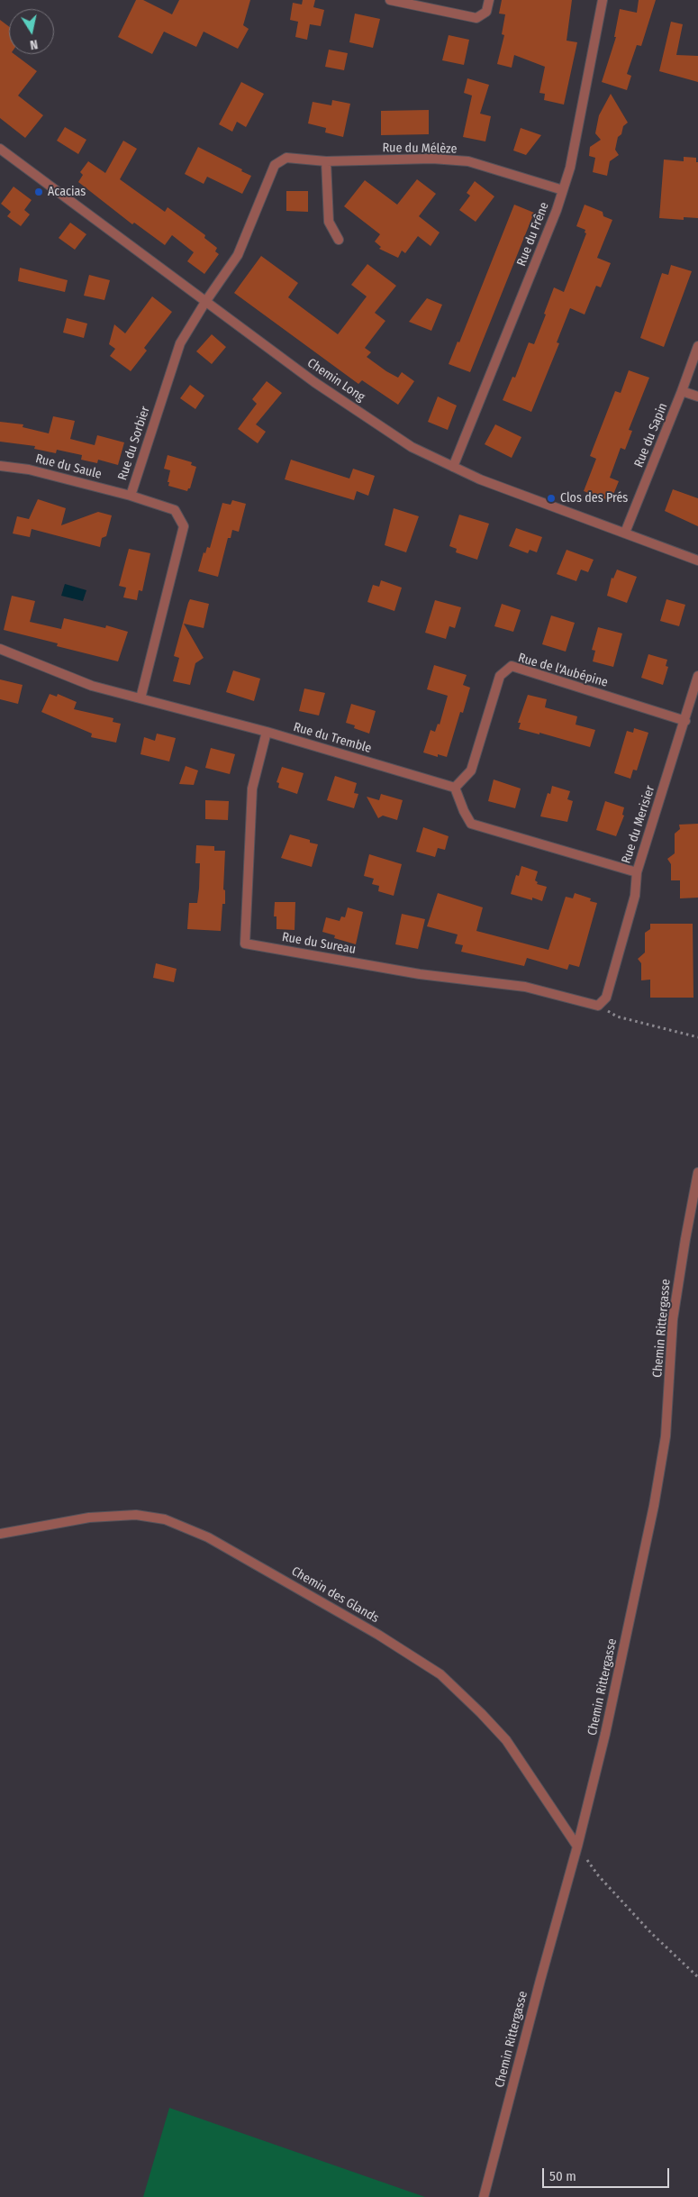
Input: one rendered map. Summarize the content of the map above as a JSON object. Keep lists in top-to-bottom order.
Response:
{
  "streets": {
    "street": [
      "Rue du Mélèze",
      "Rue du Frêne",
      "Chemin Long",
      "Rue du Sapin",
      "Rue du Sorbier",
      "Rue du Saule",
      "Rue de l'Aubépine",
      "Rue du Tremble",
      "Rue du Merisier",
      "Rue du Sureau",
      "Chemin Rittergasse",
      "Chemin des Glands"
    ]
  },
  "crossings": [
    ["Rue du Mélèze", "Rue du Frêne"],
    ["Rue du Mélèze", "Chemin Long"],
    ["Rue du Mélèze", "Rue du Sorbier"],
    ["Rue du Frêne", "Chemin Long"],
    ["Chemin Long", "Rue du Sapin"],
    ["Chemin Long", "Rue du Sorbier"],
    ["Rue du Sorbier", "Rue du Saule"],
    ["Rue du Sorbier", "Rue du Tremble"],
    ["Rue de l'Aubépine", "Rue du Tremble"],
    ["Rue de l'Aubépine", "Rue du Merisier"],
    ["Rue du Tremble", "Rue du Sureau"],
    ["Rue du Merisier", "Rue du Sureau"],
    ["Chemin Rittergasse", "Chemin des Glands"]
  ],
  "places": ["Acacias", "Clos des Prés"],
  "scale_bar": "50 m",
  "north": "bottom"
}
